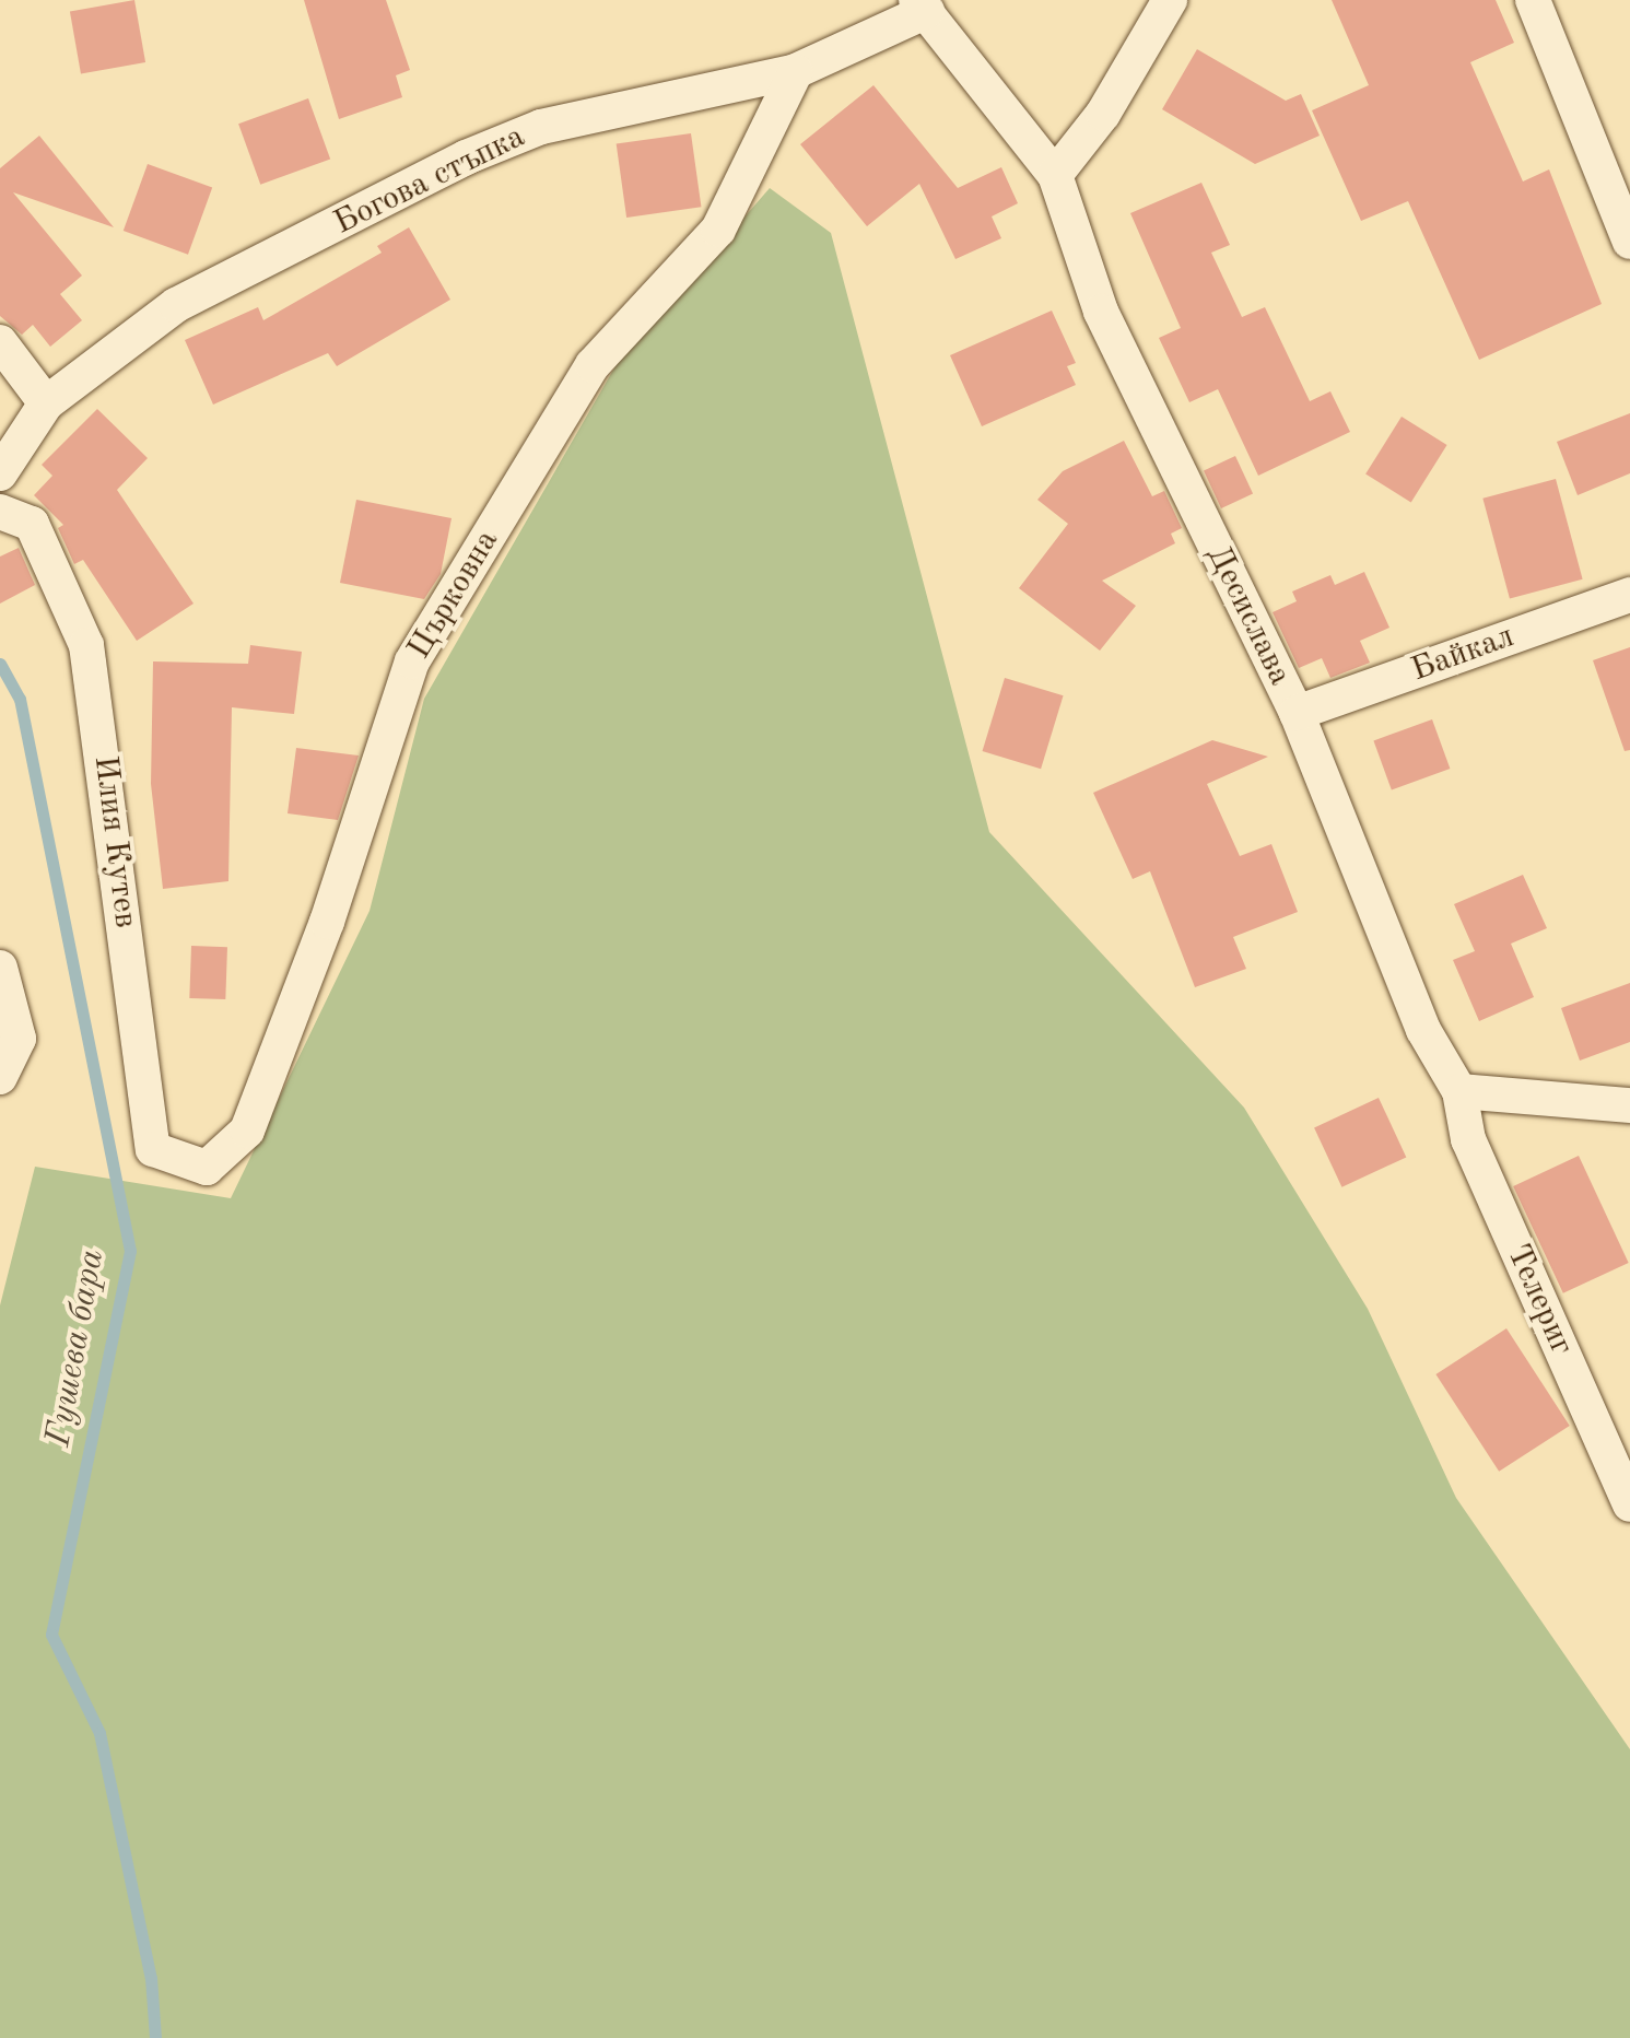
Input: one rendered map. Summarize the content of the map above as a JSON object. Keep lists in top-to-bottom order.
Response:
{
  "streets": {
    "street": [
      "Богова стъпка",
      "Църковна",
      "Десислава",
      "Байкал",
      "Илия Кутев",
      "Телериг"
    ]
  },
  "crossings": [
    ["Богова стъпка", "Църковна"],
    ["Църковна", "Илия Кутев"],
    ["Десислава", "Байкал"],
    ["Десислава", "Телериг"]
  ],
  "water": ["Гушева бара"]
}
